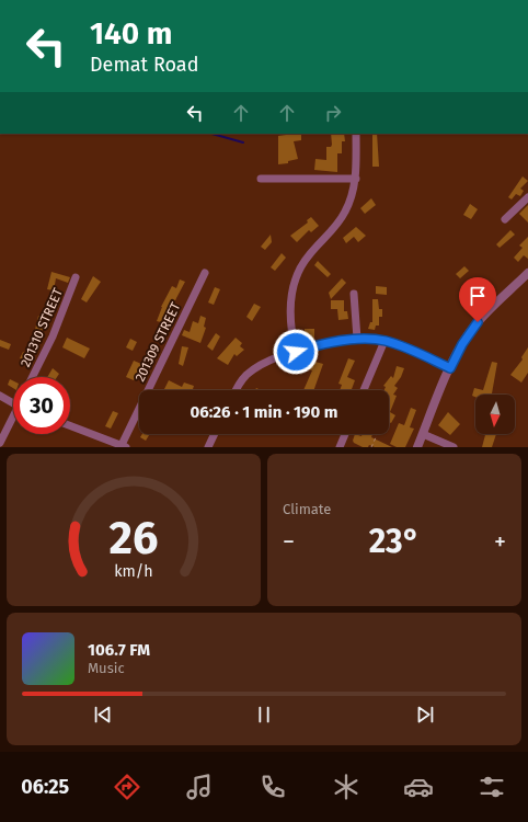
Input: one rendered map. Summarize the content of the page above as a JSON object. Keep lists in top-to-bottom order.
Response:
{
  "streets": {
    "street": ["201310 STREET", "201309 STREET"]
  },
  "north": "bottom",
  "page": {
    "turn": ["140 m", "Demat Road"],
    "limit": "30",
    "trip": "06:26 · 1 min · 190 m",
    "tile": "Climate",
    "heat": ["−", "23°", "+"],
    "song": ["106.7 FM", "Music"],
    "tabs": "06:25",
    "gauge": ["26", "km/h"]
  }
}
